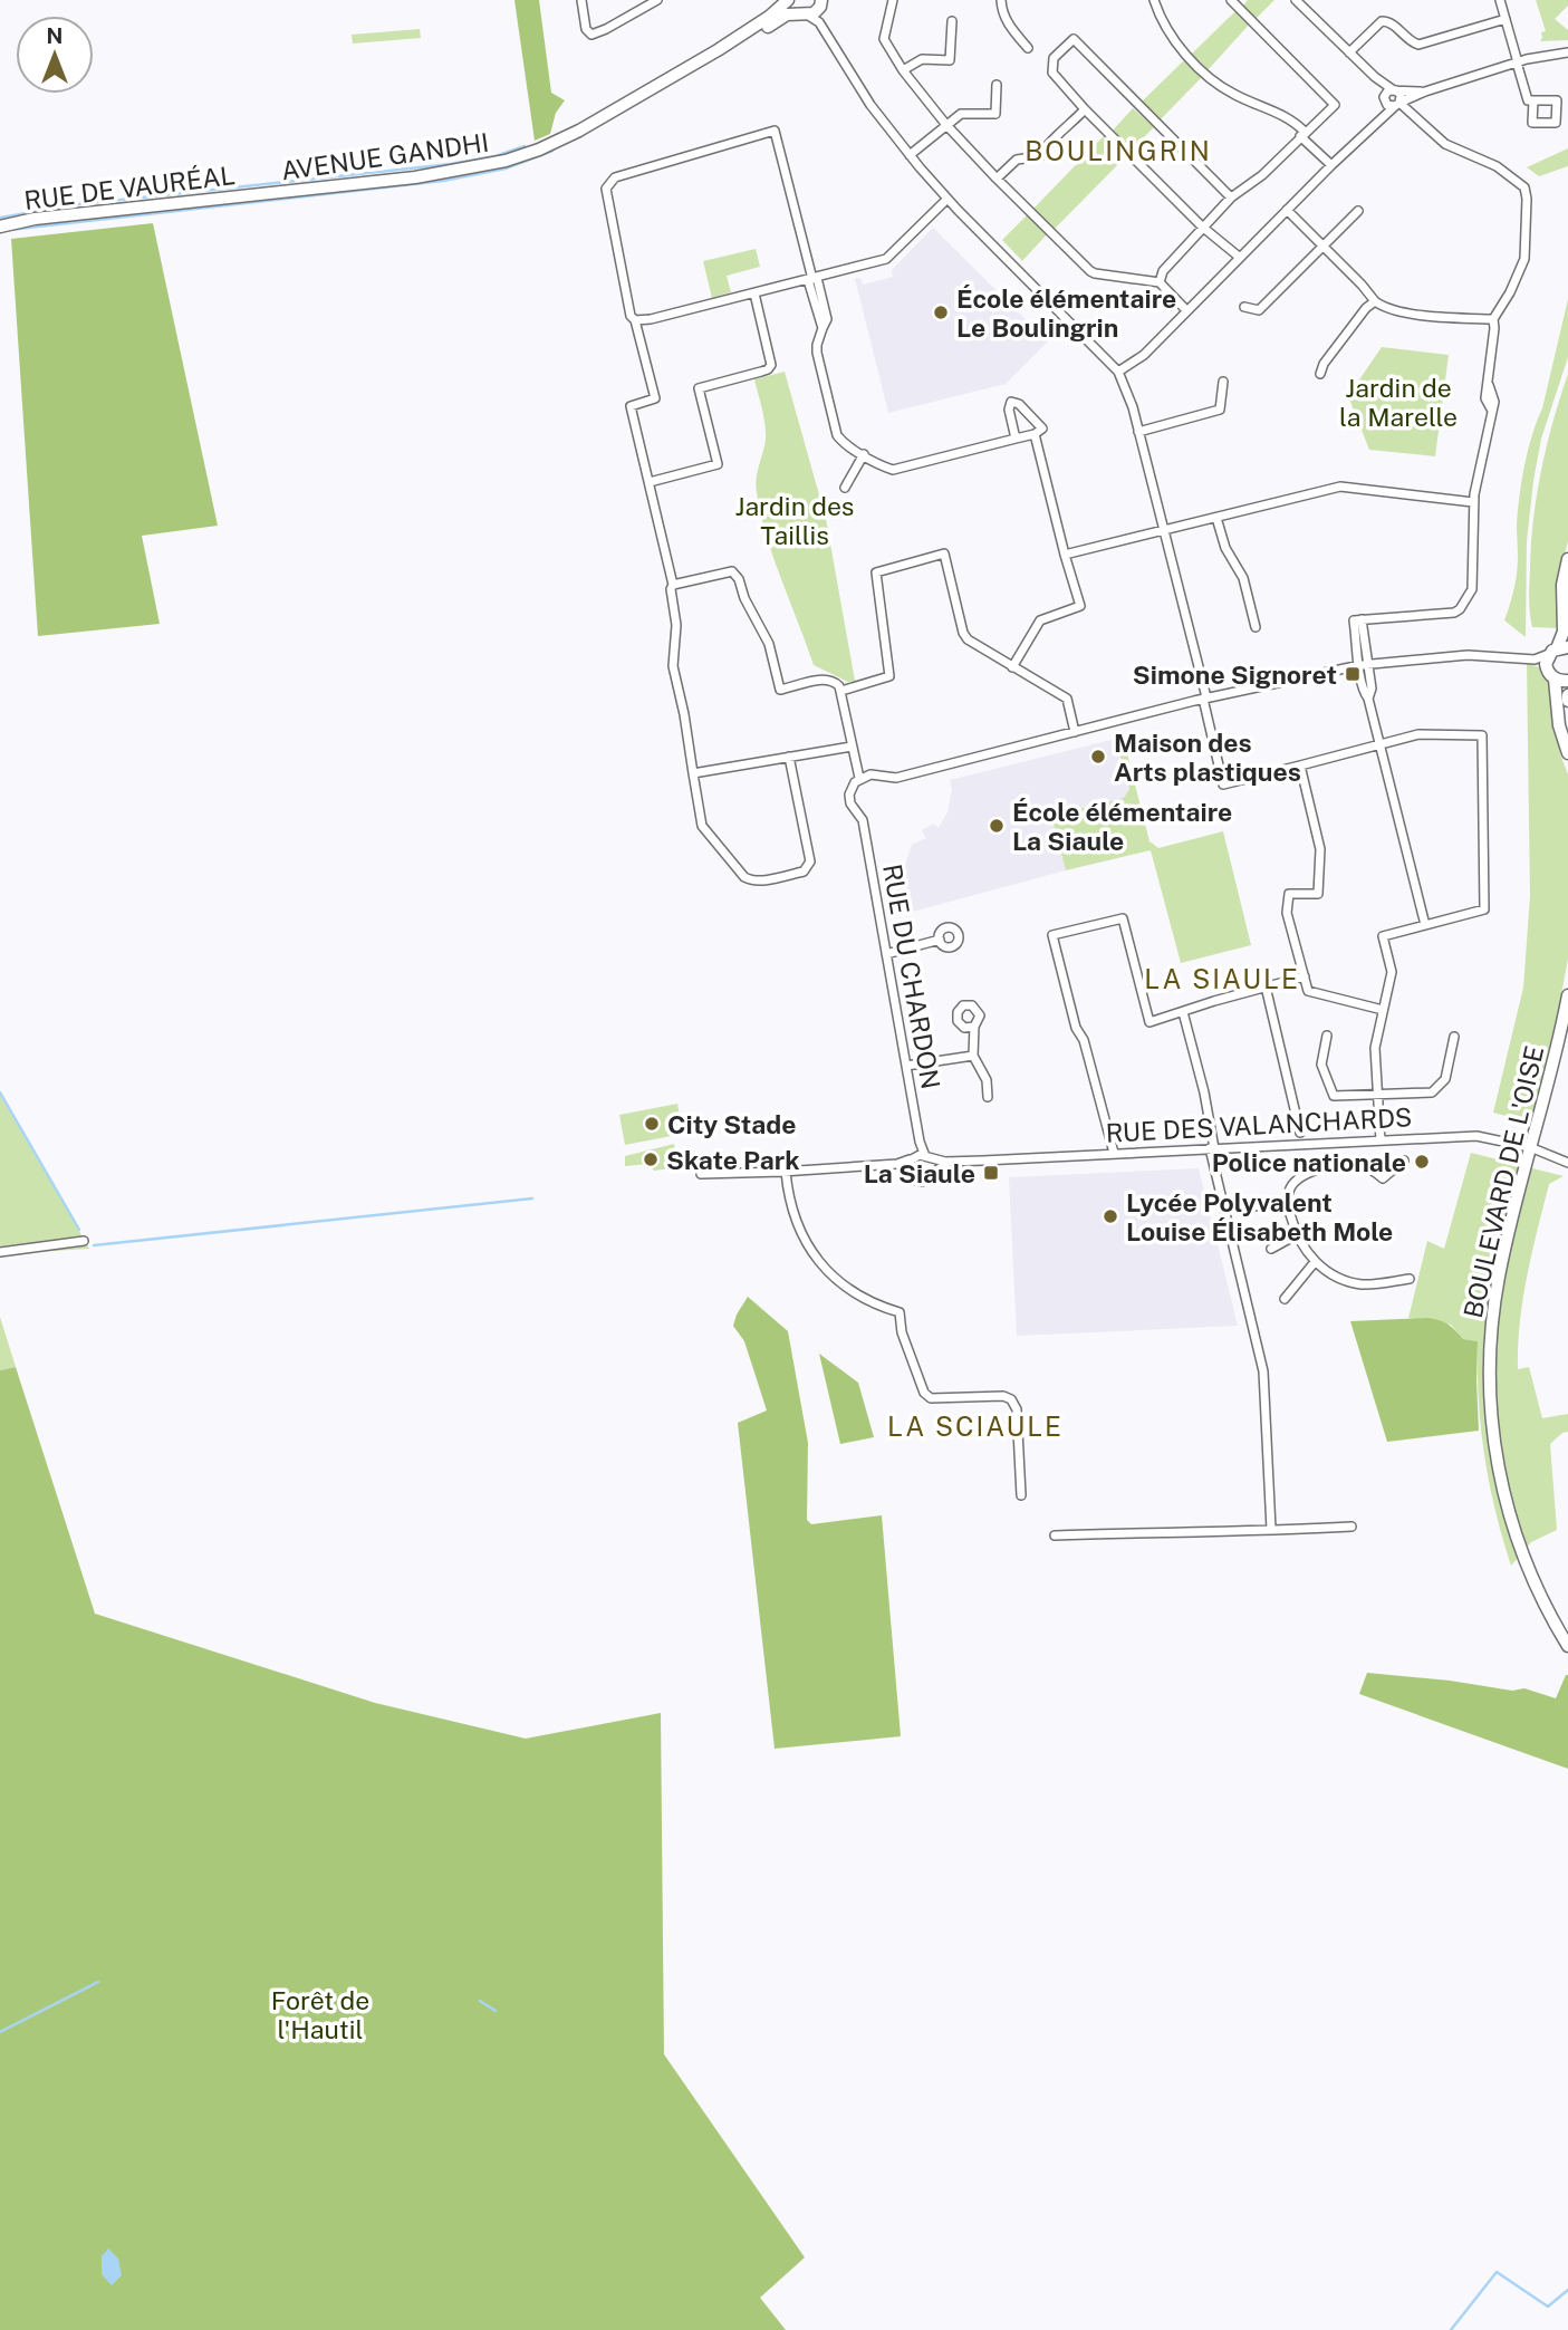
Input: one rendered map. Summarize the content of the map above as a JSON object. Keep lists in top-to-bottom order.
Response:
{
  "streets": {
    "main road": ["AVENUE GANDHI", "RUE DE VAURÉAL", "BOULEVARD DE L'OISE"],
    "street": ["RUE DU CHARDON", "RUE DES VALANCHARDS"]
  },
  "crossings": [
    ["AVENUE GANDHI", "RUE DE VAURÉAL"],
    ["RUE DU CHARDON", "RUE DES VALANCHARDS"],
    ["RUE DES VALANCHARDS", "BOULEVARD DE L'OISE"]
  ],
  "districts": ["BOULINGRIN", "LA SIAULE", "LA SCIAULE"],
  "parks": ["Jardin de la Marelle", "Jardin des Taillis", "Forêt de l'Hautil"],
  "places": {
    "other": [
      "École élémentaire Le Boulingrin",
      "Maison des Arts plastiques",
      "École élémentaire La Siaule",
      "City Stade",
      "Skate Park",
      "Police nationale",
      "Lycée Polyvalent Louise Élisabeth Mole"
    ],
    "transit": ["Simone Signoret", "La Siaule"]
  },
  "north": "top"
}
